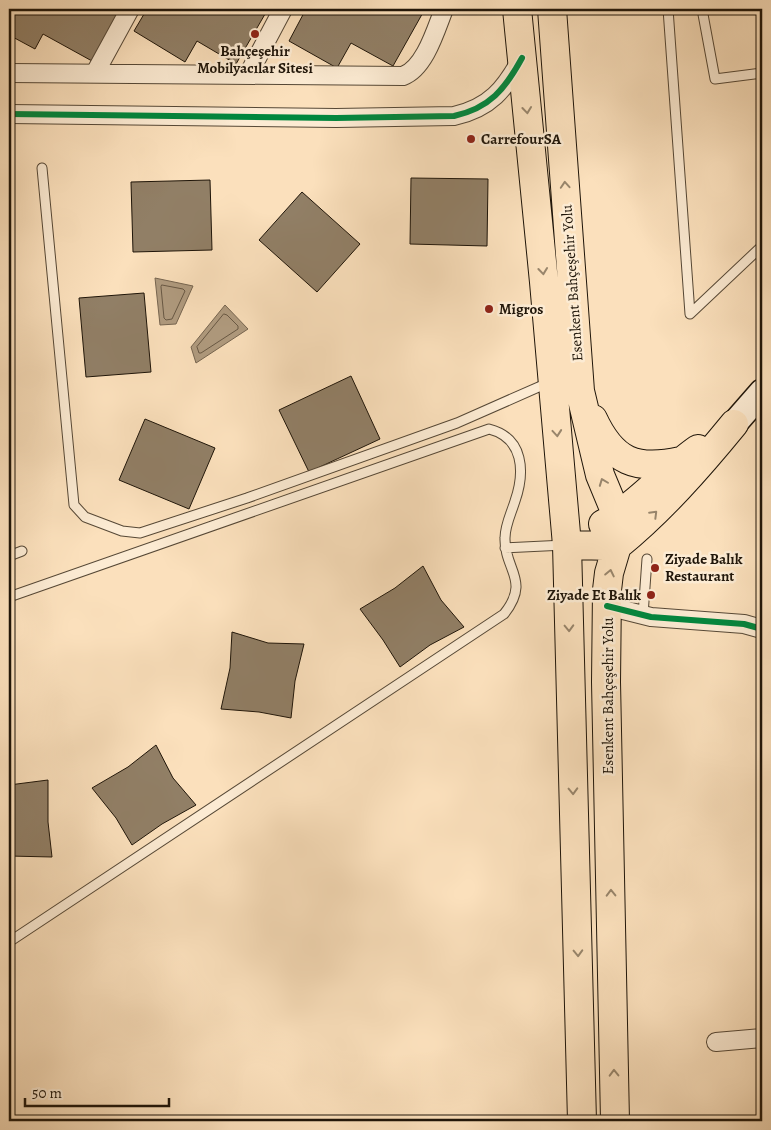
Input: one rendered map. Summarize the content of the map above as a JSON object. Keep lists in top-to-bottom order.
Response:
{
  "streets": {
    "main road": ["Esenkent Bahçeşehir Yolu"]
  },
  "places": [
    "Bahçeşehir Mobilyacılar Sitesi",
    "CarrefourSA",
    "Migros",
    "Ziyade Balık Restaurant",
    "Ziyade Et Balık"
  ],
  "scale_bar": "50 m"
}
